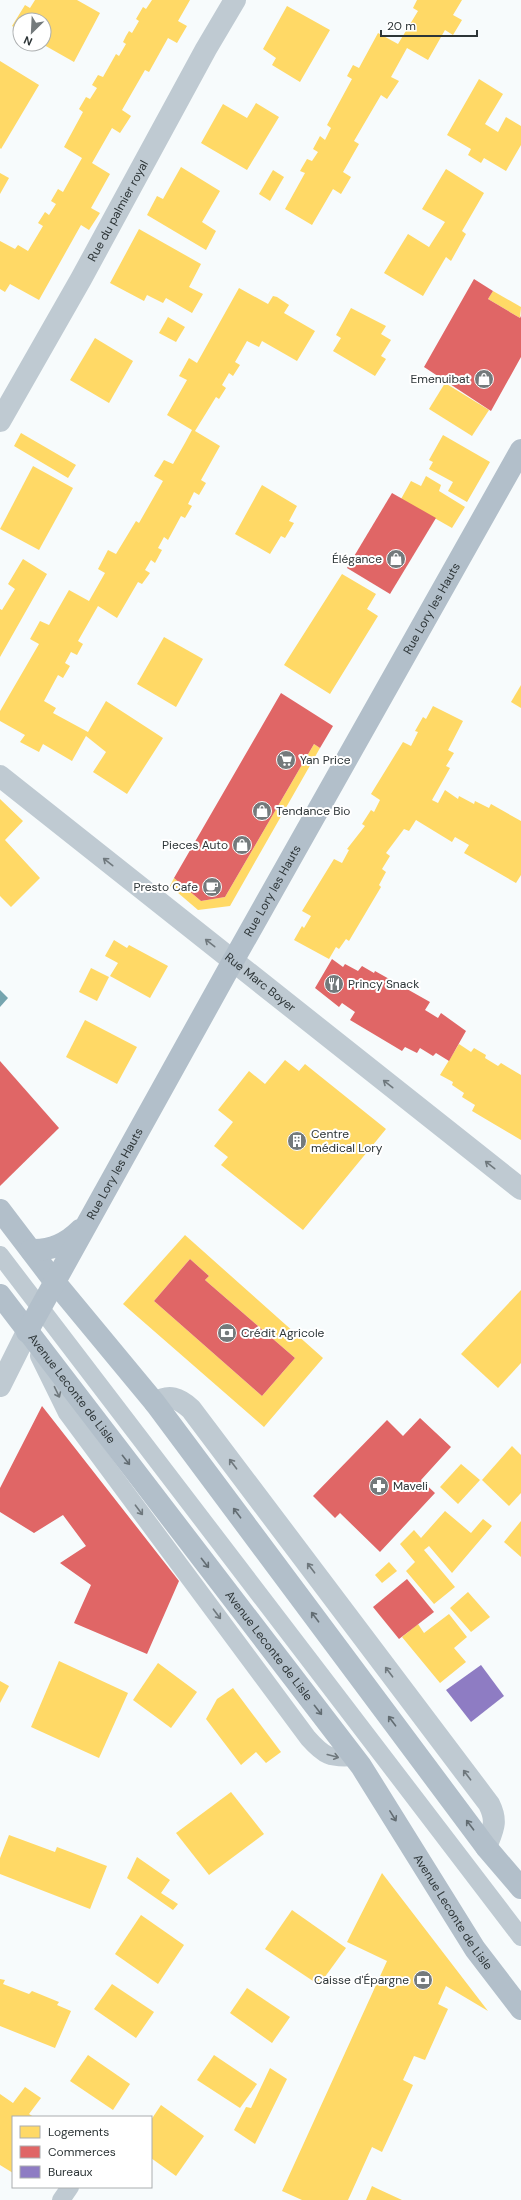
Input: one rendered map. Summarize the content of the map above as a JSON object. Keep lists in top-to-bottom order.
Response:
{
  "streets": {
    "main road": ["Rue Lory les Hauts", "Avenue Leconte de Lisle"],
    "street": ["Rue du palmier royal", "Rue Marc Boyer"]
  },
  "crossings": [
    ["Rue Lory les Hauts", "Rue Marc Boyer"],
    ["Rue Lory les Hauts", "Avenue Leconte de Lisle"]
  ],
  "one_way": ["Rue Marc Boyer"],
  "places": {
    "shop": [
      "Emenuibat",
      "Élégance",
      "Tendance Bio",
      "Pieces Auto"
    ],
    "supermarket": ["Yan Price"],
    "cafe": ["Presto Cafe"],
    "restaurant": ["Princy Snack"],
    "building": ["Centre médical Lory"],
    "bank": ["Crédit Agricole", "Caisse d'Épargne"],
    "pharmacy": ["Maveli"]
  },
  "legend": ["Logements", "Commerces", "Bureaux"],
  "scale_bar": "20 m",
  "north": "bottom left"
}
